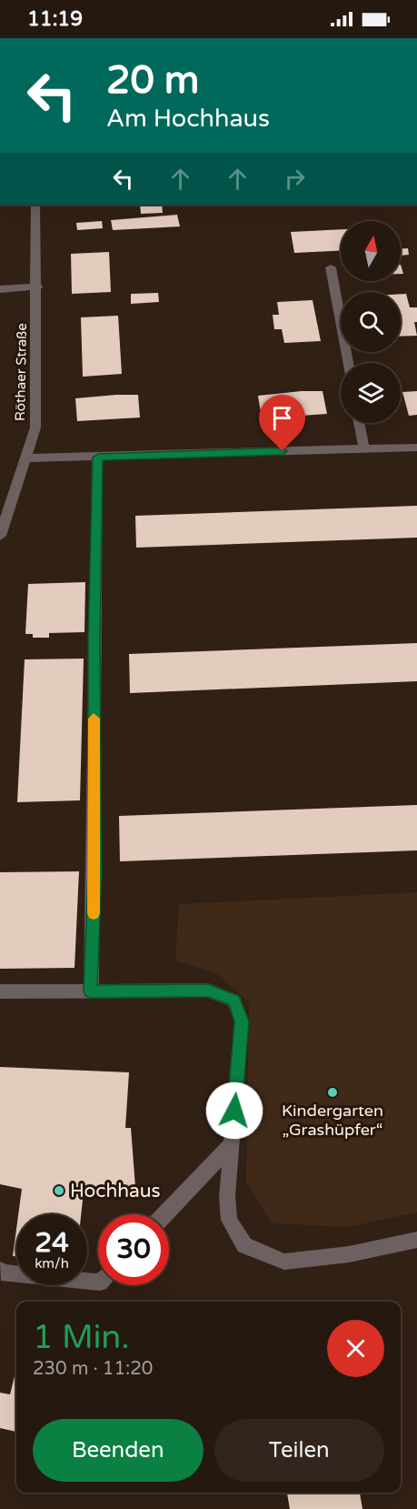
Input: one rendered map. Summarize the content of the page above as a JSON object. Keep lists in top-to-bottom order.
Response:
{
  "streets": {
    "street": ["Röthaer Straße"]
  },
  "places": ["Kindergarten „Grashüpfer“", "Hochhaus"],
  "north": "top",
  "page": {
    "status": "11:19",
    "turn": ["20 m", "Am Hochhaus"],
    "speed": "24 km/h",
    "limit": "30",
    "heading": ["1 Min.", "230 m · 11:20"],
    "buttons": ["Beenden", "Teilen"]
  }
}
